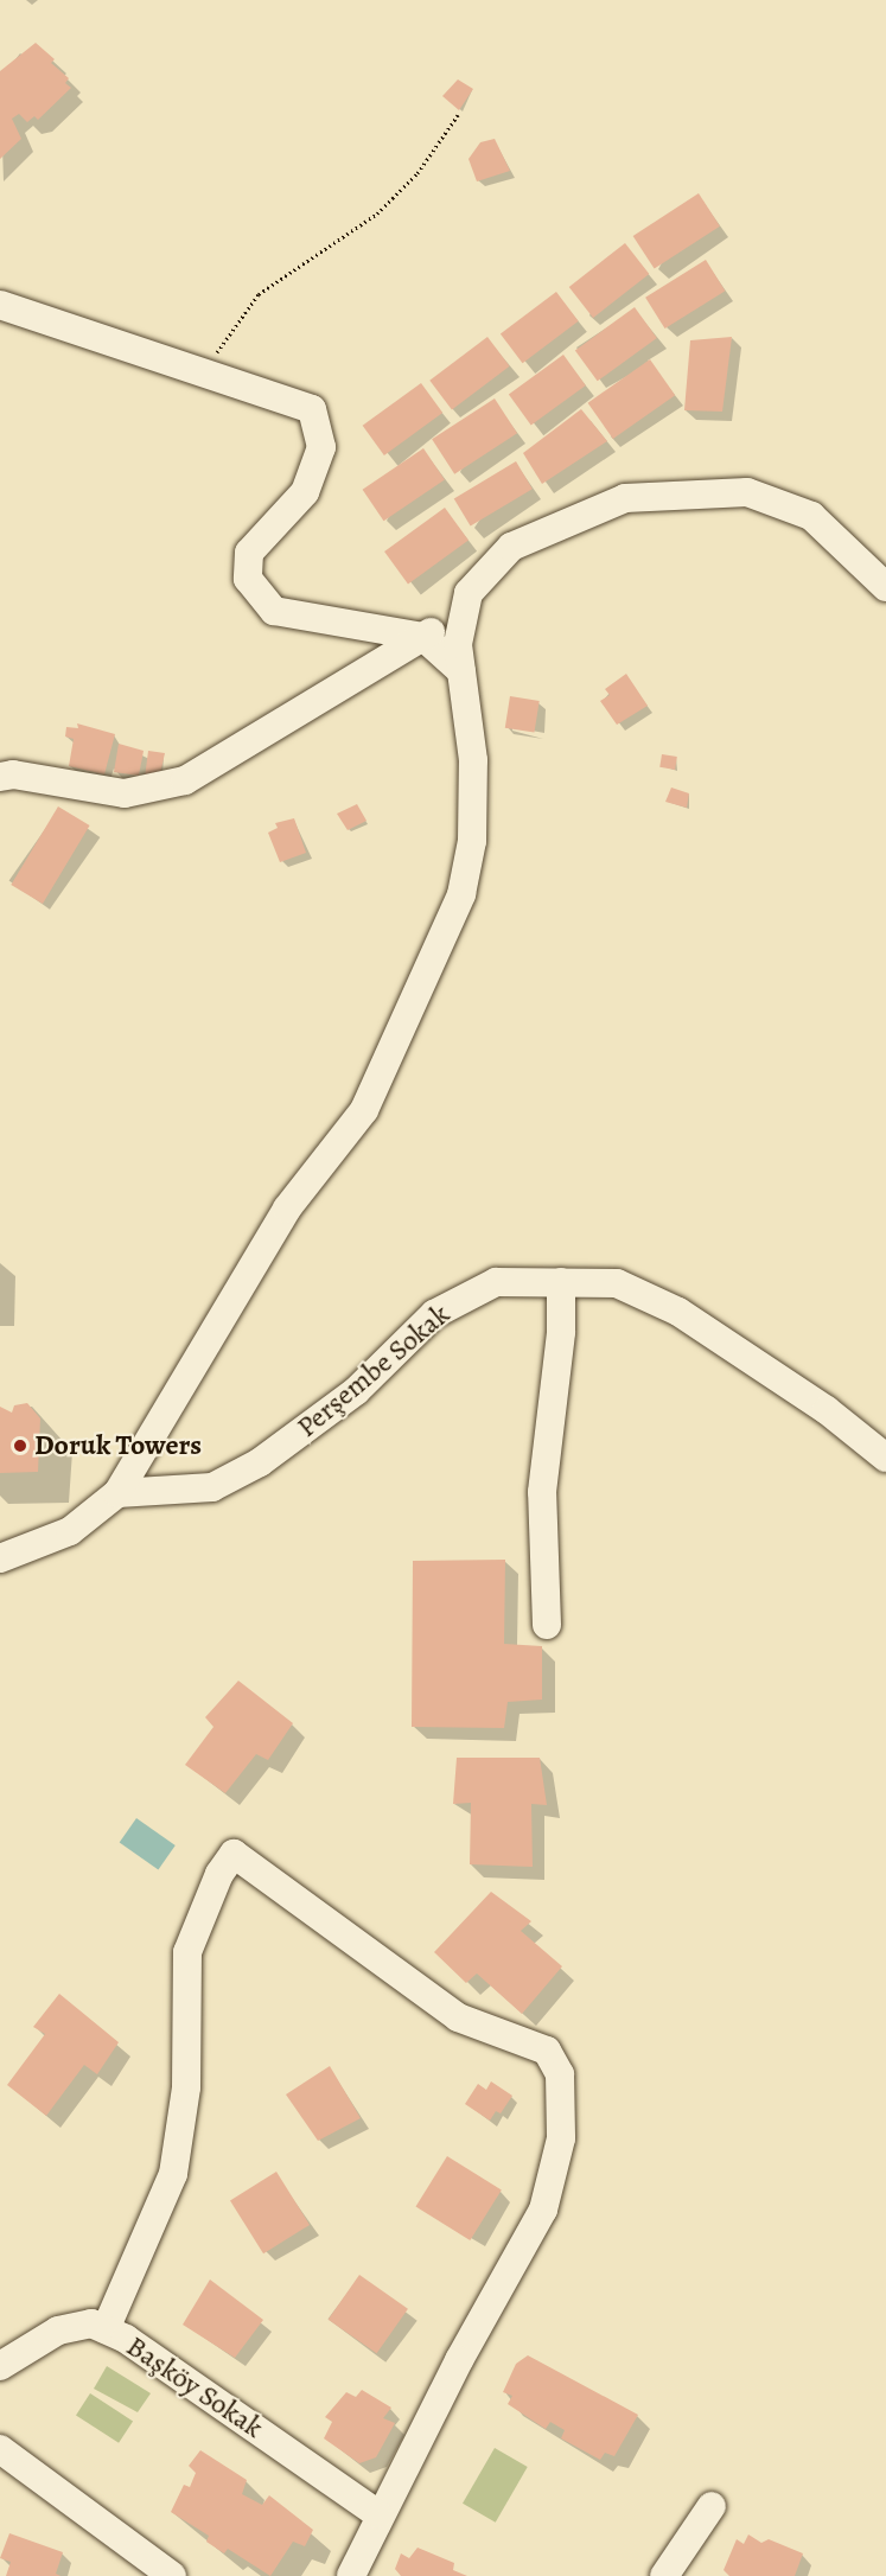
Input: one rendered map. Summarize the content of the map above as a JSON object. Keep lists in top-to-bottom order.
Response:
{
  "streets": {
    "street": ["Perşembe Sokak", "Başköy Sokak"]
  },
  "places": ["Doruk Towers"]
}
